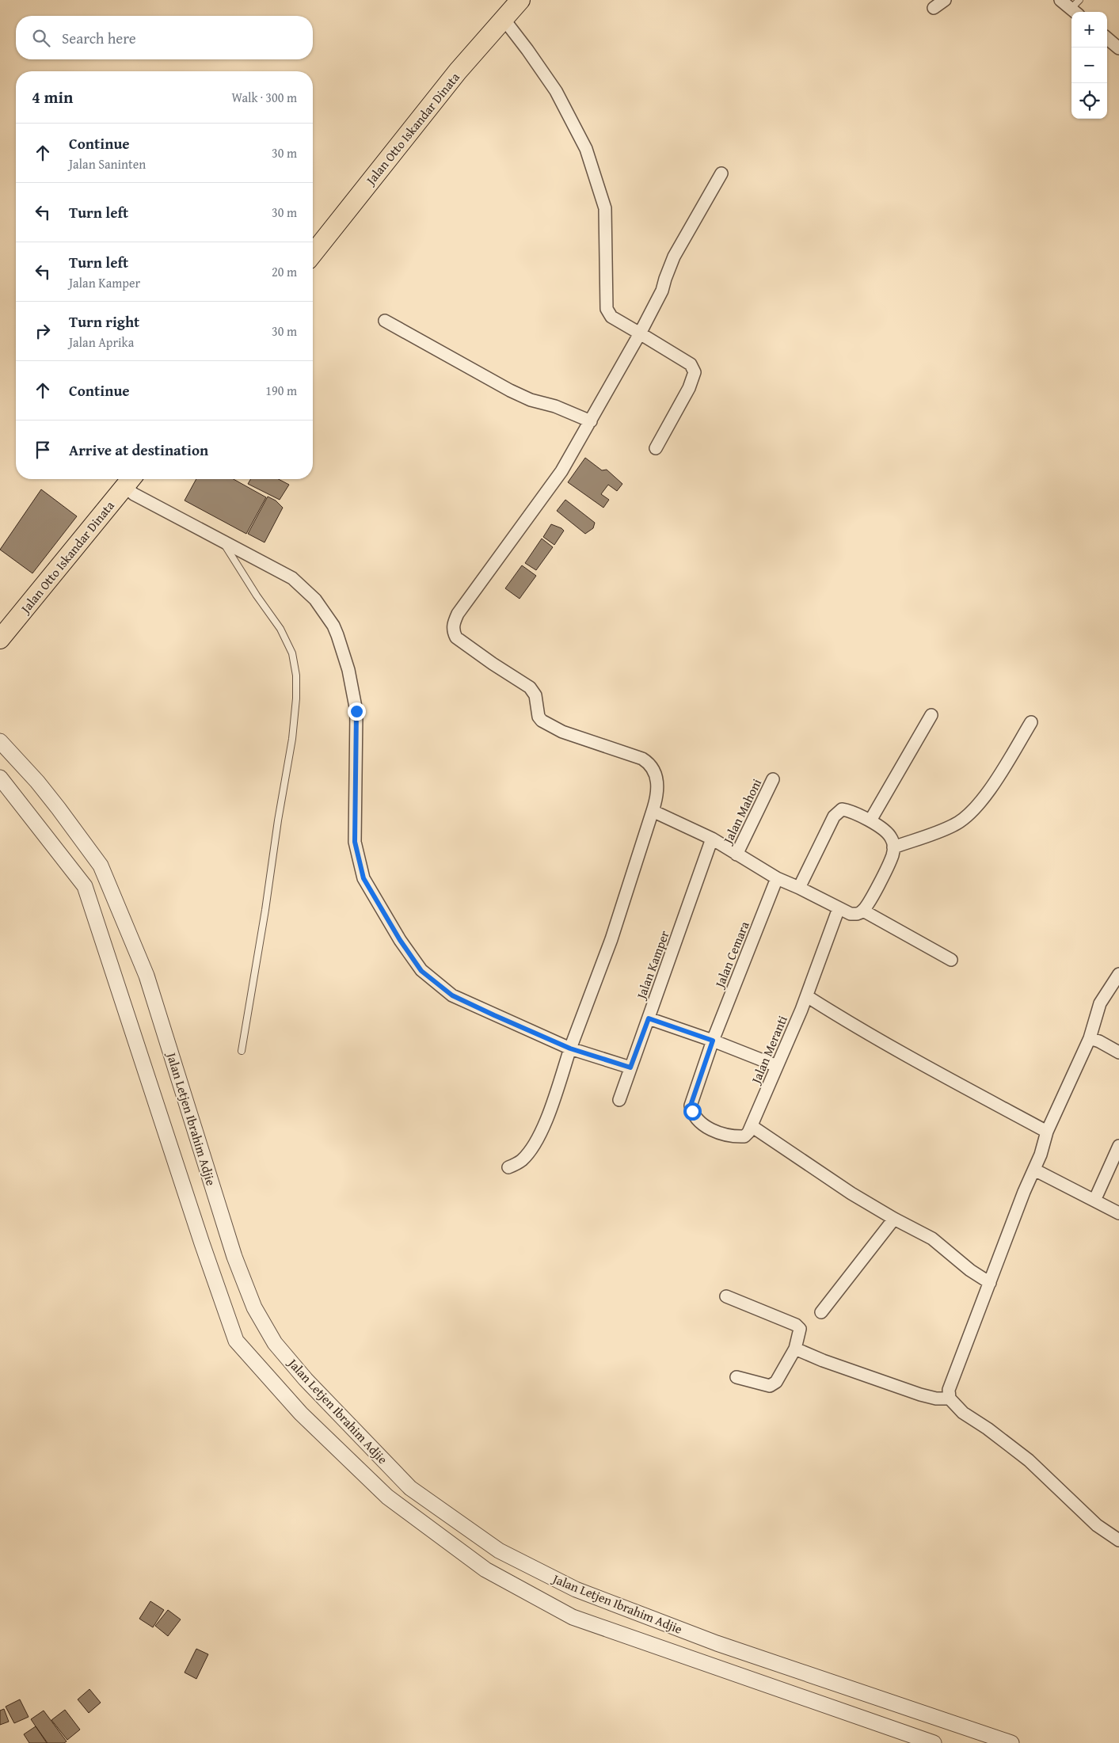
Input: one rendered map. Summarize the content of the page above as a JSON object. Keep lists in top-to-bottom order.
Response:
{
  "streets": {
    "main road": ["Jalan Otto Iskandar Dinata"],
    "street": [
      "Jalan Mahoni",
      "Jalan Cemara",
      "Jalan Kamper",
      "Jalan Meranti",
      "Jalan Letjen Ibrahim Adjie"
    ]
  },
  "crossings": [
    ["Jalan Cemara", "Jalan Meranti"]
  ],
  "page": {
    "map_buttons": ["+", "−"],
    "search": "Search here",
    "heading": ["4 min", "Walk · 300 m"],
    "list": [
      ["Continue", "Jalan Saninten", "30 m"],
      ["Turn left", "30 m"],
      ["Turn left", "Jalan Kamper", "20 m"],
      ["Turn right", "Jalan Aprika", "30 m"],
      ["Continue", "190 m"],
      "Arrive at destination"
    ]
  }
}
